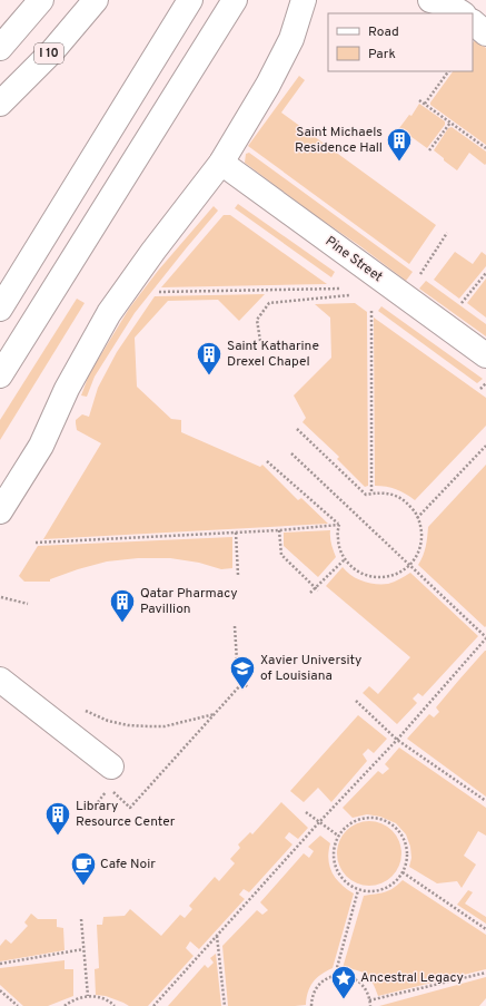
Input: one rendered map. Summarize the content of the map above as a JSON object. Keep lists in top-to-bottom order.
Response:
{
  "streets": {
    "main road": ["I 10", "Pine Street"]
  },
  "places": {
    "building": [
      "Saint Michaels Residence Hall",
      "Saint Katharine Drexel Chapel",
      "Qatar Pharmacy Pavillion",
      "Library Resource Center"
    ],
    "school or university": ["Xavier University of Louisiana"],
    "cafe": ["Cafe Noir"],
    "place": ["Ancestral Legacy"]
  },
  "legend": ["Road", "Park"]
}
